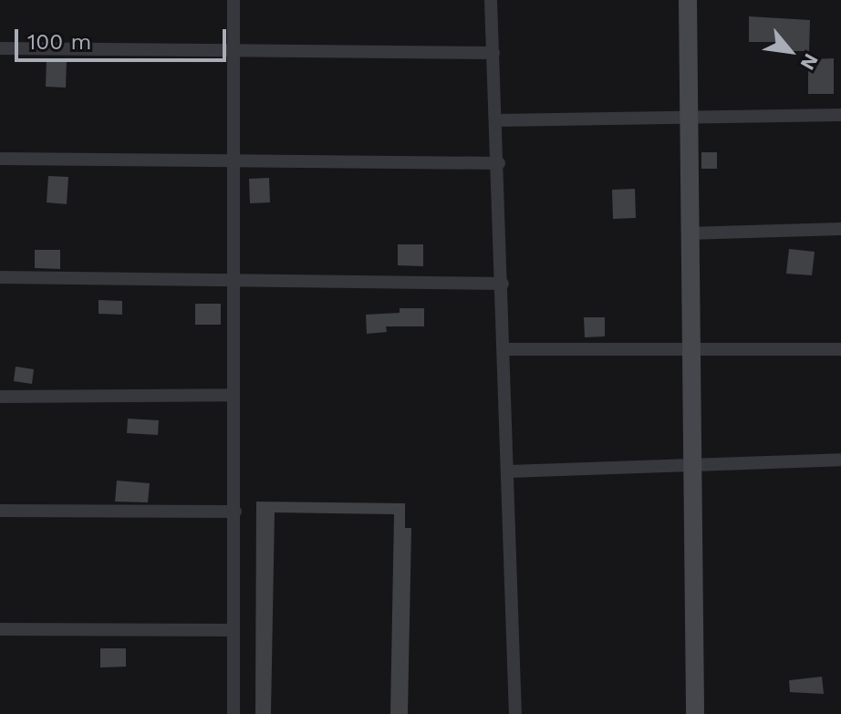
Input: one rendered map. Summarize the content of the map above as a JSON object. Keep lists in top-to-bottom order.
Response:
{
  "scale_bar": "100 m",
  "north": "bottom right"
}
